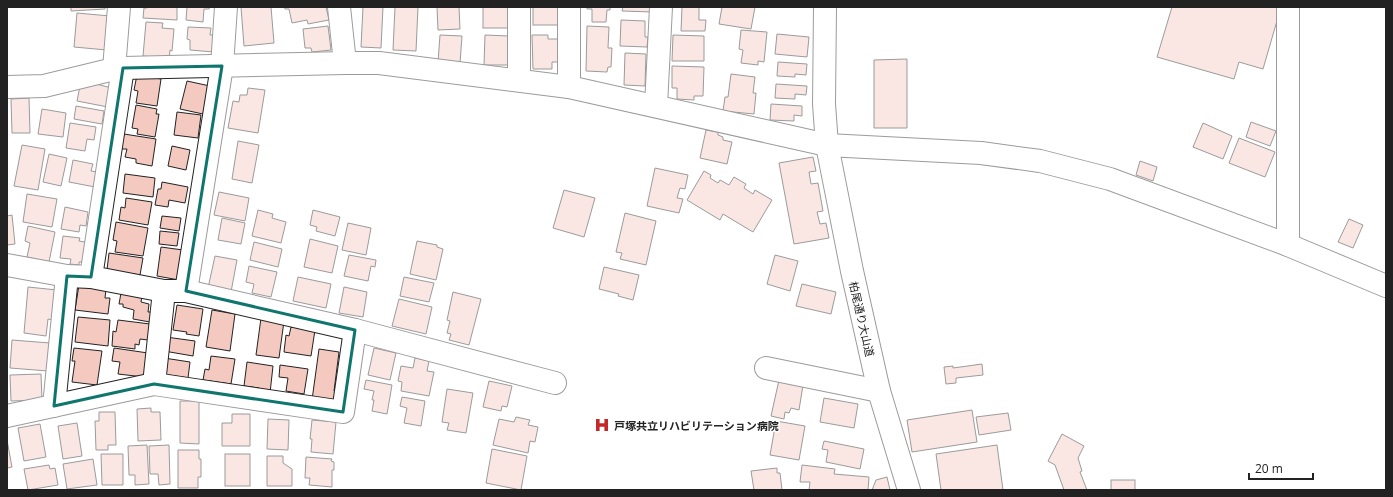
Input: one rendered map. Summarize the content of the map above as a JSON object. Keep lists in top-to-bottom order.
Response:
{
  "streets": {
    "street": ["柏尾通り大山道"]
  },
  "places": {
    "hospital": ["戸塚共立リハビリテーション病院"]
  },
  "scale_bar": "20 m"
}
